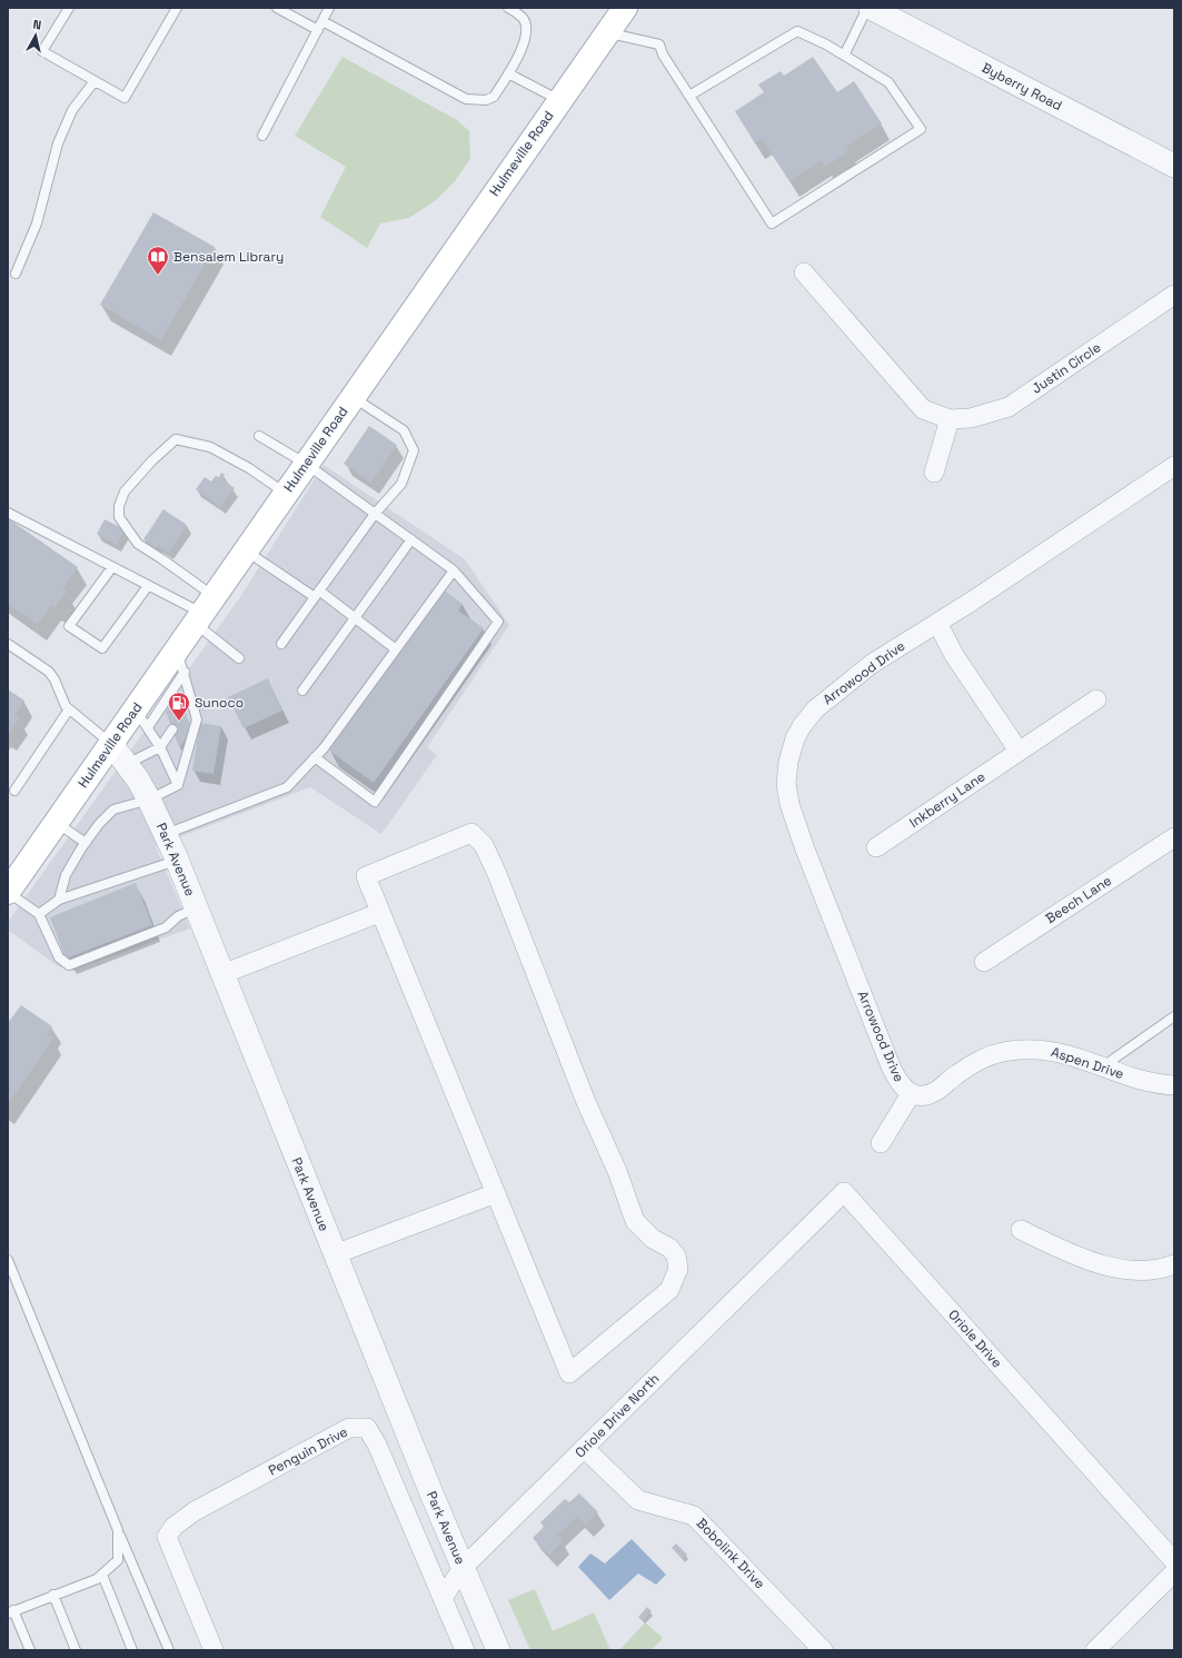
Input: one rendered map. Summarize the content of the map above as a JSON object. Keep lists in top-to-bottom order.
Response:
{
  "streets": {
    "main road": ["Hulmeville Road"],
    "street": [
      "Byberry Road",
      "Justin Circle",
      "Arrowood Drive",
      "Inkberry Lane",
      "Park Avenue",
      "Beech Lane",
      "Aspen Drive",
      "Oriole Drive",
      "Oriole Drive North",
      "Penguin Drive",
      "Bobolink Drive"
    ]
  },
  "crossings": [
    ["Hulmeville Road", "Park Avenue"],
    ["Arrowood Drive", "Aspen Drive"],
    ["Park Avenue", "Oriole Drive North"],
    ["Oriole Drive", "Oriole Drive North"],
    ["Oriole Drive North", "Bobolink Drive"]
  ],
  "places": {
    "library": ["Bensalem Library"],
    "fuel station": ["Sunoco"]
  },
  "north": "top"
}
